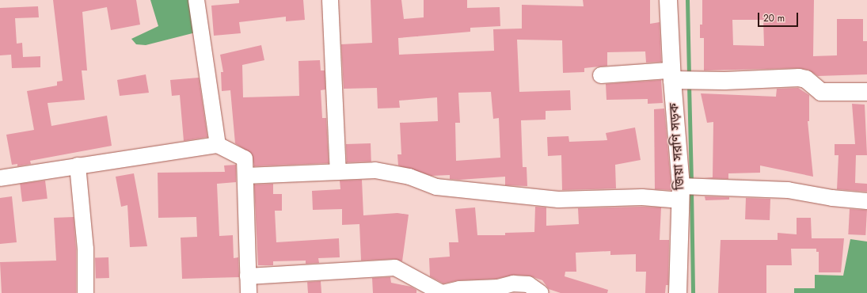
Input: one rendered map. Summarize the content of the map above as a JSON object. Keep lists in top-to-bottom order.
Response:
{
  "streets": {
    "main road": ["জিয়া সরণি সড়ক"]
  },
  "scale_bar": "20 m"
}
